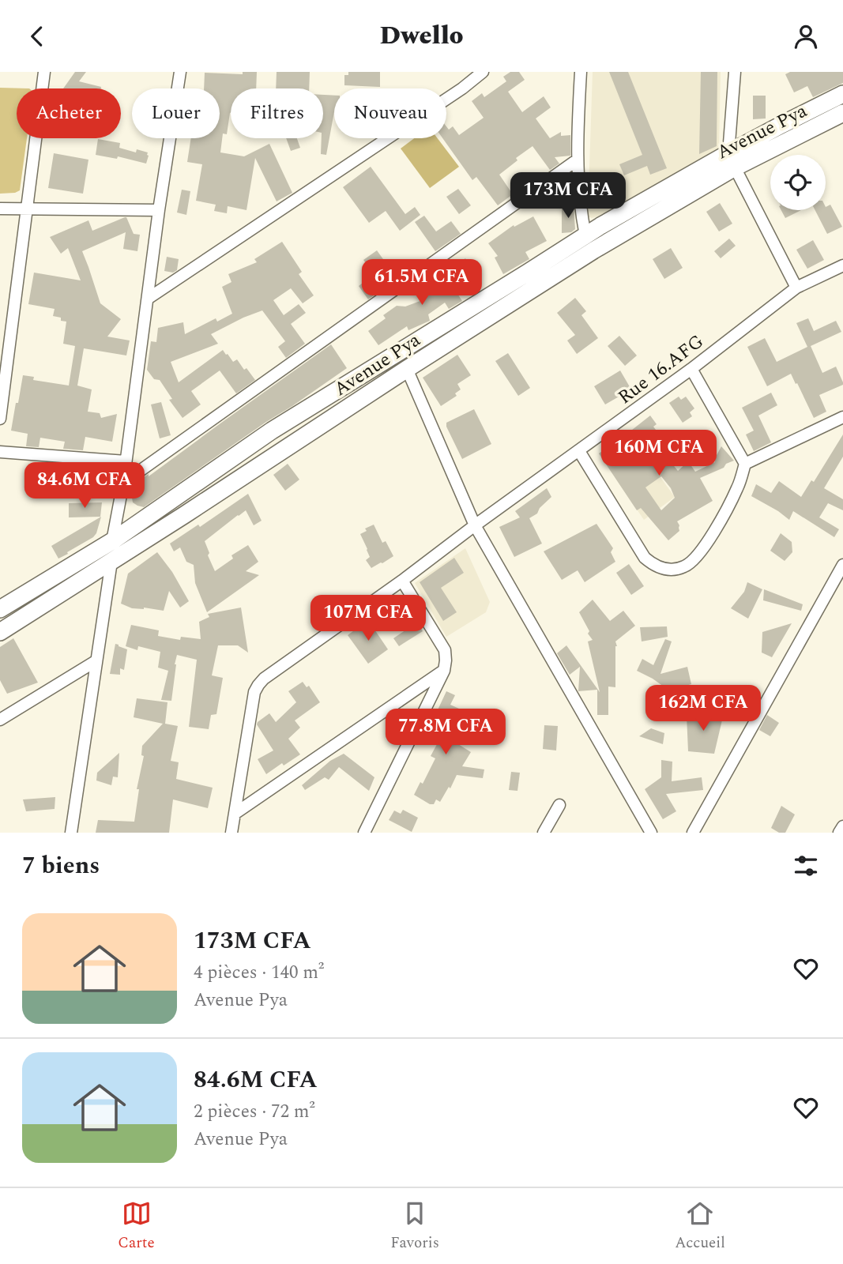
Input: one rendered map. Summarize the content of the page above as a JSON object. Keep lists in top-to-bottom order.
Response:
{
  "streets": {
    "main road": ["Avenue Pya"],
    "street": ["Rue 16.AFG"]
  },
  "page": {
    "header": "Dwello",
    "chip": [
      "Acheter",
      "Louer",
      "Filtres",
      "Nouveau"
    ],
    "price": [
      "173M CFA",
      "61.5M CFA",
      "160M CFA",
      "84.6M CFA",
      "107M CFA",
      "162M CFA",
      "77.8M CFA"
    ],
    "heading": "7 biens",
    "list": [
      {
        "name": "173M CFA",
        "note": "4 pièces · 140 m² · Avenue Pya"
      },
      {
        "name": "84.6M CFA",
        "note": "2 pièces · 72 m² · Avenue Pya"
      }
    ],
    "tabs": ["Carte", "Favoris", "Accueil"]
  }
}
